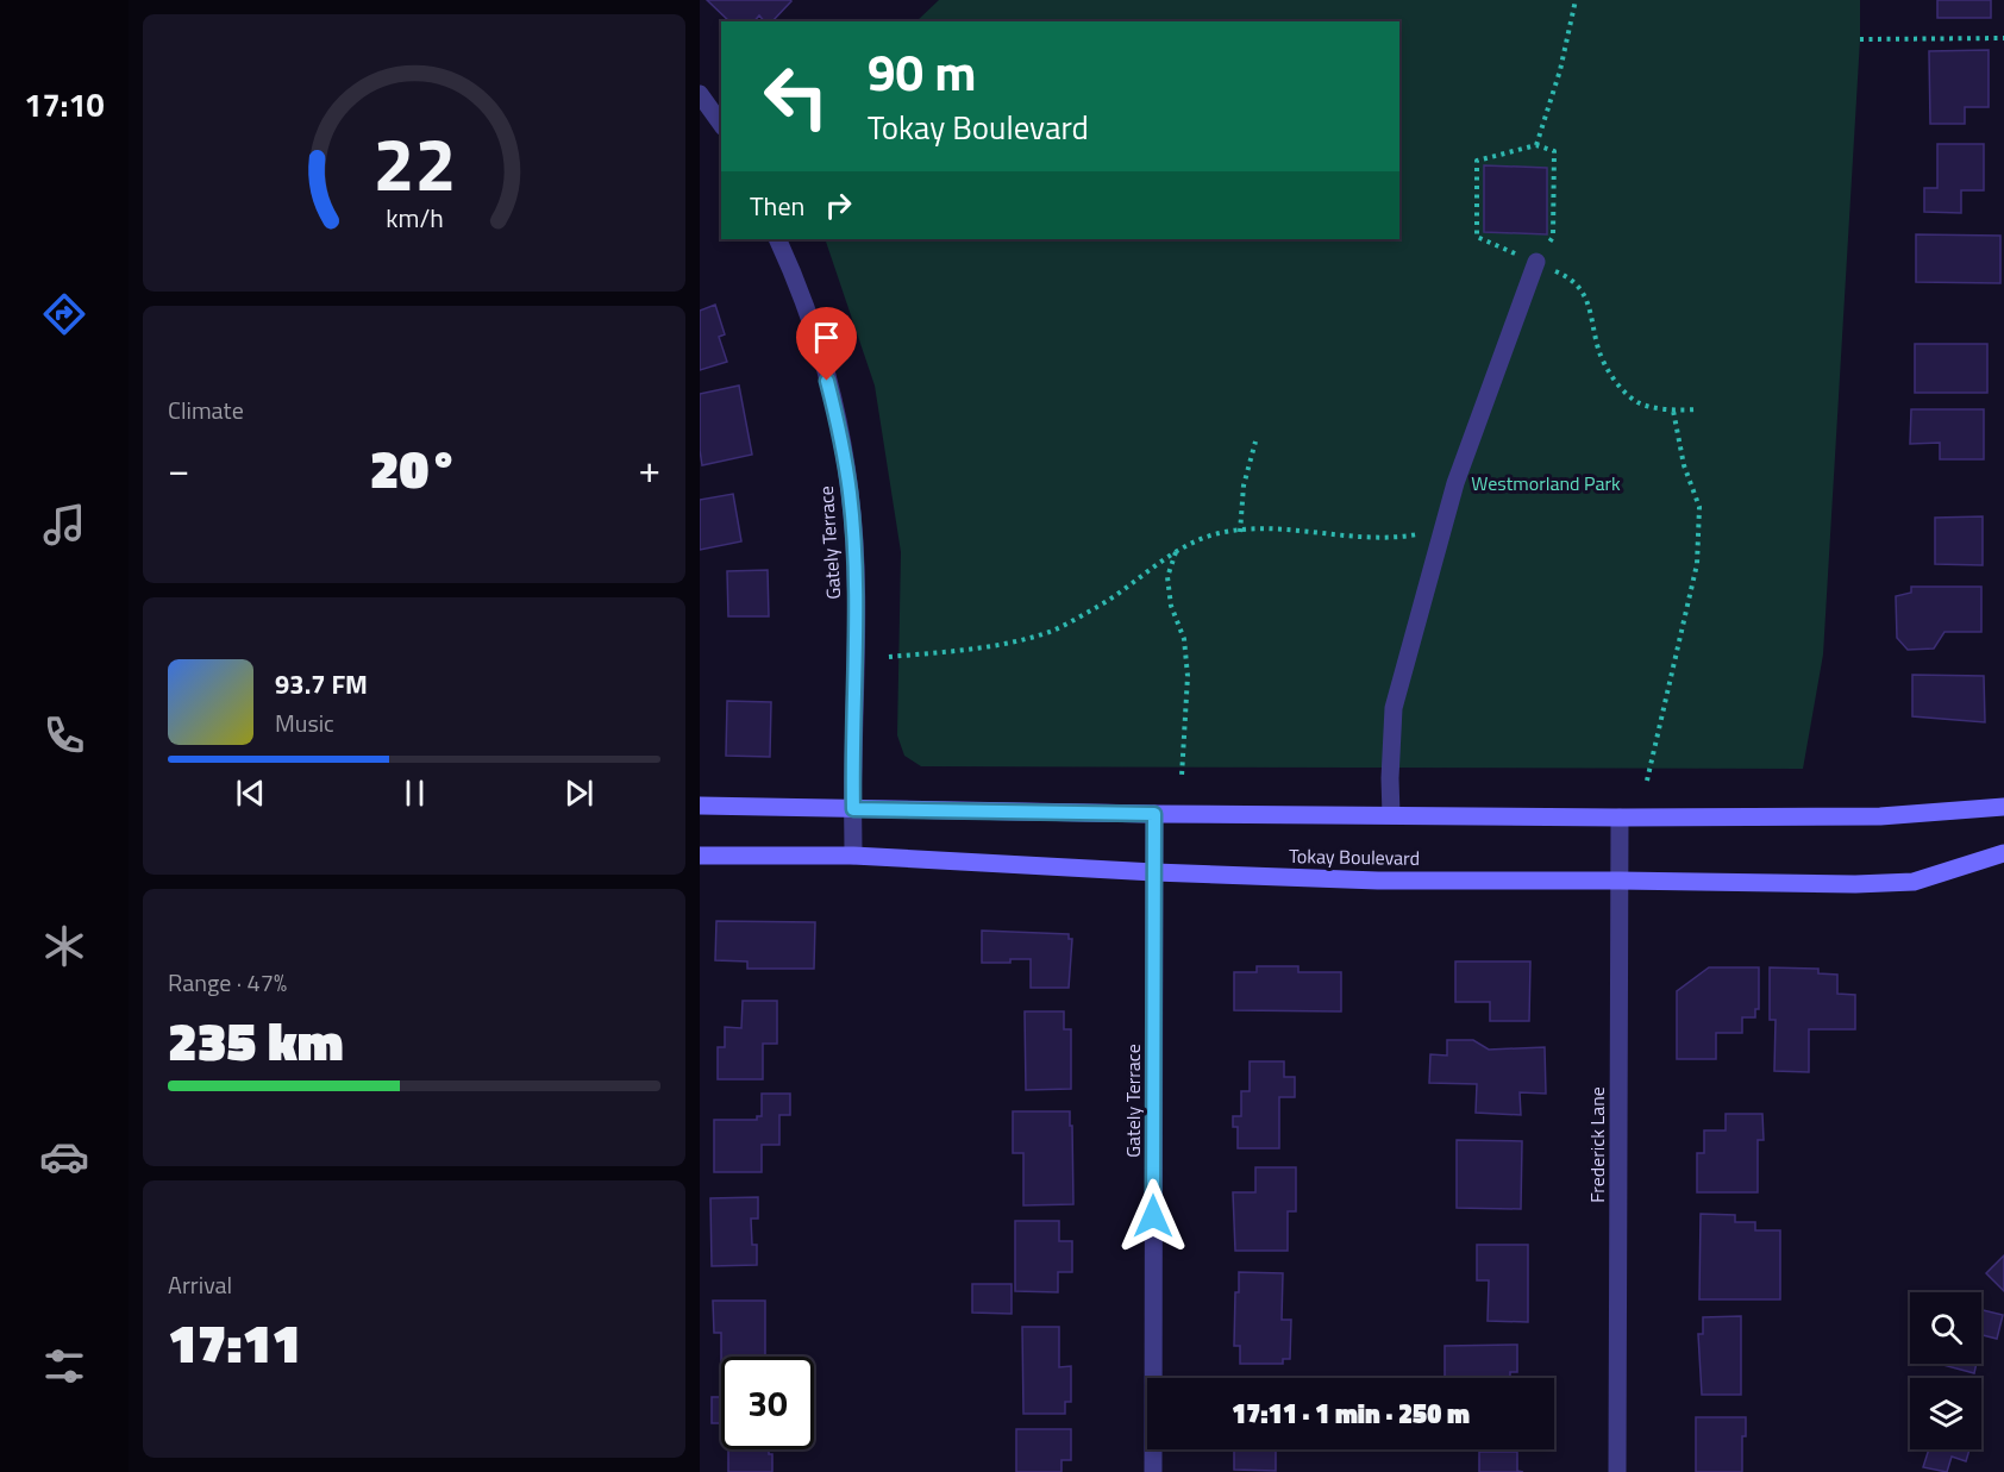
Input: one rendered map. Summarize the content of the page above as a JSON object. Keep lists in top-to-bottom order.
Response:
{
  "streets": {
    "street": ["Gately Terrace", "Tokay Boulevard", "Frederick Lane"]
  },
  "crossings": [
    ["Gately Terrace", "Tokay Boulevard"],
    ["Tokay Boulevard", "Frederick Lane"]
  ],
  "parks": ["Westmorland Park"],
  "page": {
    "tabs": "17:10",
    "turn": ["90 m", "Tokay Boulevard"],
    "then": "Then",
    "tile": [
      "Climate",
      ["Range · 47%", "235 km"],
      ["Arrival", "17:11"]
    ],
    "heat": ["−", "20°", "+"],
    "song": ["93.7 FM", "Music"],
    "limit": "30",
    "trip": "17:11 · 1 min · 250 m",
    "gauge": ["22", "km/h"]
  }
}
